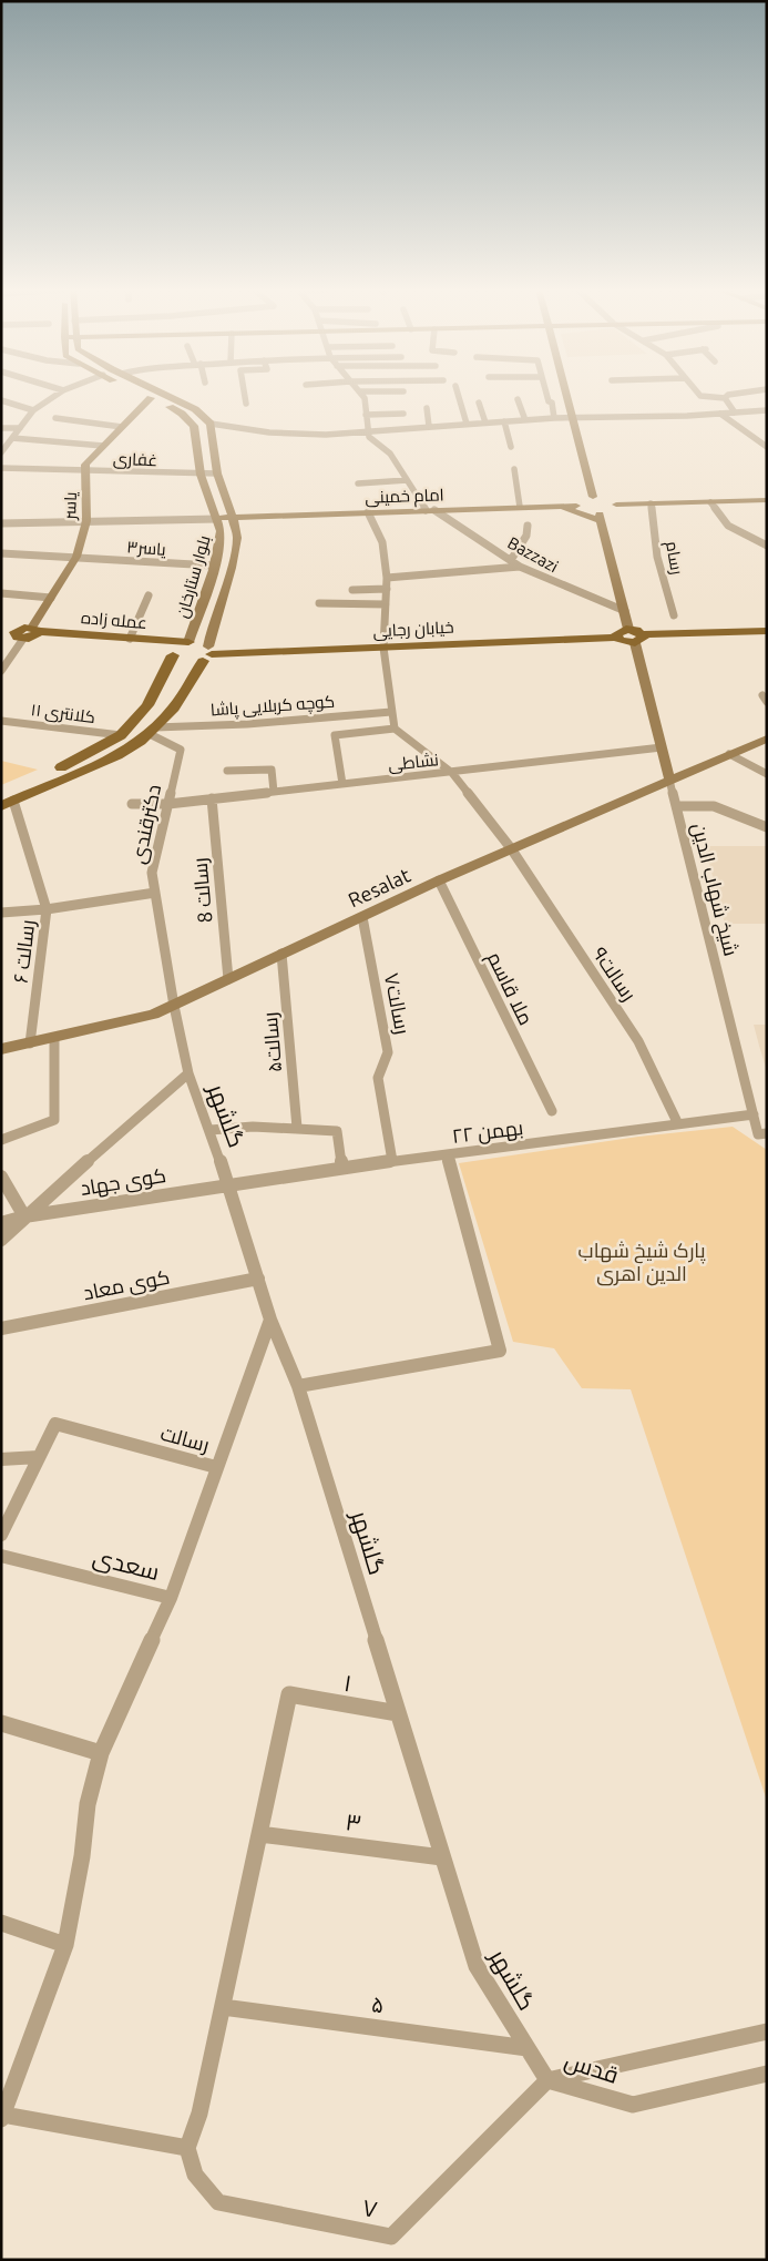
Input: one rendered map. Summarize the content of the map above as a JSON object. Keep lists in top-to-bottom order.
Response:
{
  "streets": {
    "main road": [
      "امام خمینی",
      "یاسر",
      "بلوار ستارخان",
      "عمله زاده",
      "خیابان رجایی",
      "Resalat",
      "شیخ شهاب الدین"
    ],
    "street": [
      "غفاری",
      "یاسر۳",
      "Bazzazi",
      "رسام",
      "کوچه کربلایی پاشا",
      "کلانتری ۱۱",
      "نشاطی",
      "دکترقندی",
      "رسالت 8",
      "رسالت ۶",
      "رسالت۹",
      "ملا قاسم",
      "رسالت۷",
      "رسالت۵",
      "گلشهر",
      "۲۲ بهمن",
      "کوی جهاد",
      "کوی معاد",
      "رسالت",
      "سعدی",
      "۱",
      "۳",
      "۵",
      "قدس",
      "۷"
    ]
  },
  "crossings": [
    ["غفاری", "یاسر"],
    ["غفاری", "بلوار ستارخان"],
    ["امام خمینی", "Bazzazi"],
    ["امام خمینی", "بلوار ستارخان"],
    ["یاسر", "یاسر۳"],
    ["یاسر", "بلوار ستارخان"],
    ["یاسر", "عمله زاده"],
    ["یاسر۳", "بلوار ستارخان"],
    ["بلوار ستارخان", "عمله زاده"],
    ["بلوار ستارخان", "خیابان رجایی"],
    ["عمله زاده", "خیابان رجایی"],
    ["کوچه کربلایی پاشا", "دکترقندی"],
    ["نشاطی", "دکترقندی"],
    ["نشاطی", "شیخ شهاب الدین"],
    ["نشاطی", "رسالت 8"],
    ["نشاطی", "رسالت۹"],
    ["دکترقندی", "Resalat"],
    ["دکترقندی", "گلشهر"],
    ["Resalat", "شیخ شهاب الدین"],
    ["Resalat", "رسالت 8"],
    ["Resalat", "رسالت ۶"],
    ["Resalat", "رسالت۹"],
    ["Resalat", "ملا قاسم"],
    ["Resalat", "رسالت۷"],
    ["Resalat", "رسالت۵"],
    ["Resalat", "گلشهر"],
    ["شیخ شهاب الدین", "۲۲ بهمن"],
    ["رسالت۹", "۲۲ بهمن"],
    ["رسالت۷", "۲۲ بهمن"],
    ["گلشهر", "۲۲ بهمن"],
    ["گلشهر", "کوی جهاد"],
    ["گلشهر", "کوی معاد"],
    ["گلشهر", "رسالت"],
    ["گلشهر", "۱"],
    ["گلشهر", "۳"],
    ["گلشهر", "۵"],
    ["گلشهر", "قدس"],
    ["گلشهر", "۷"],
    ["۲۲ بهمن", "کوی جهاد"],
    ["رسالت", "سعدی"],
    ["۱", "۳"],
    ["قدس", "۷"]
  ],
  "parks": ["پارک شیخ شهاب الدین اهری"]
}
